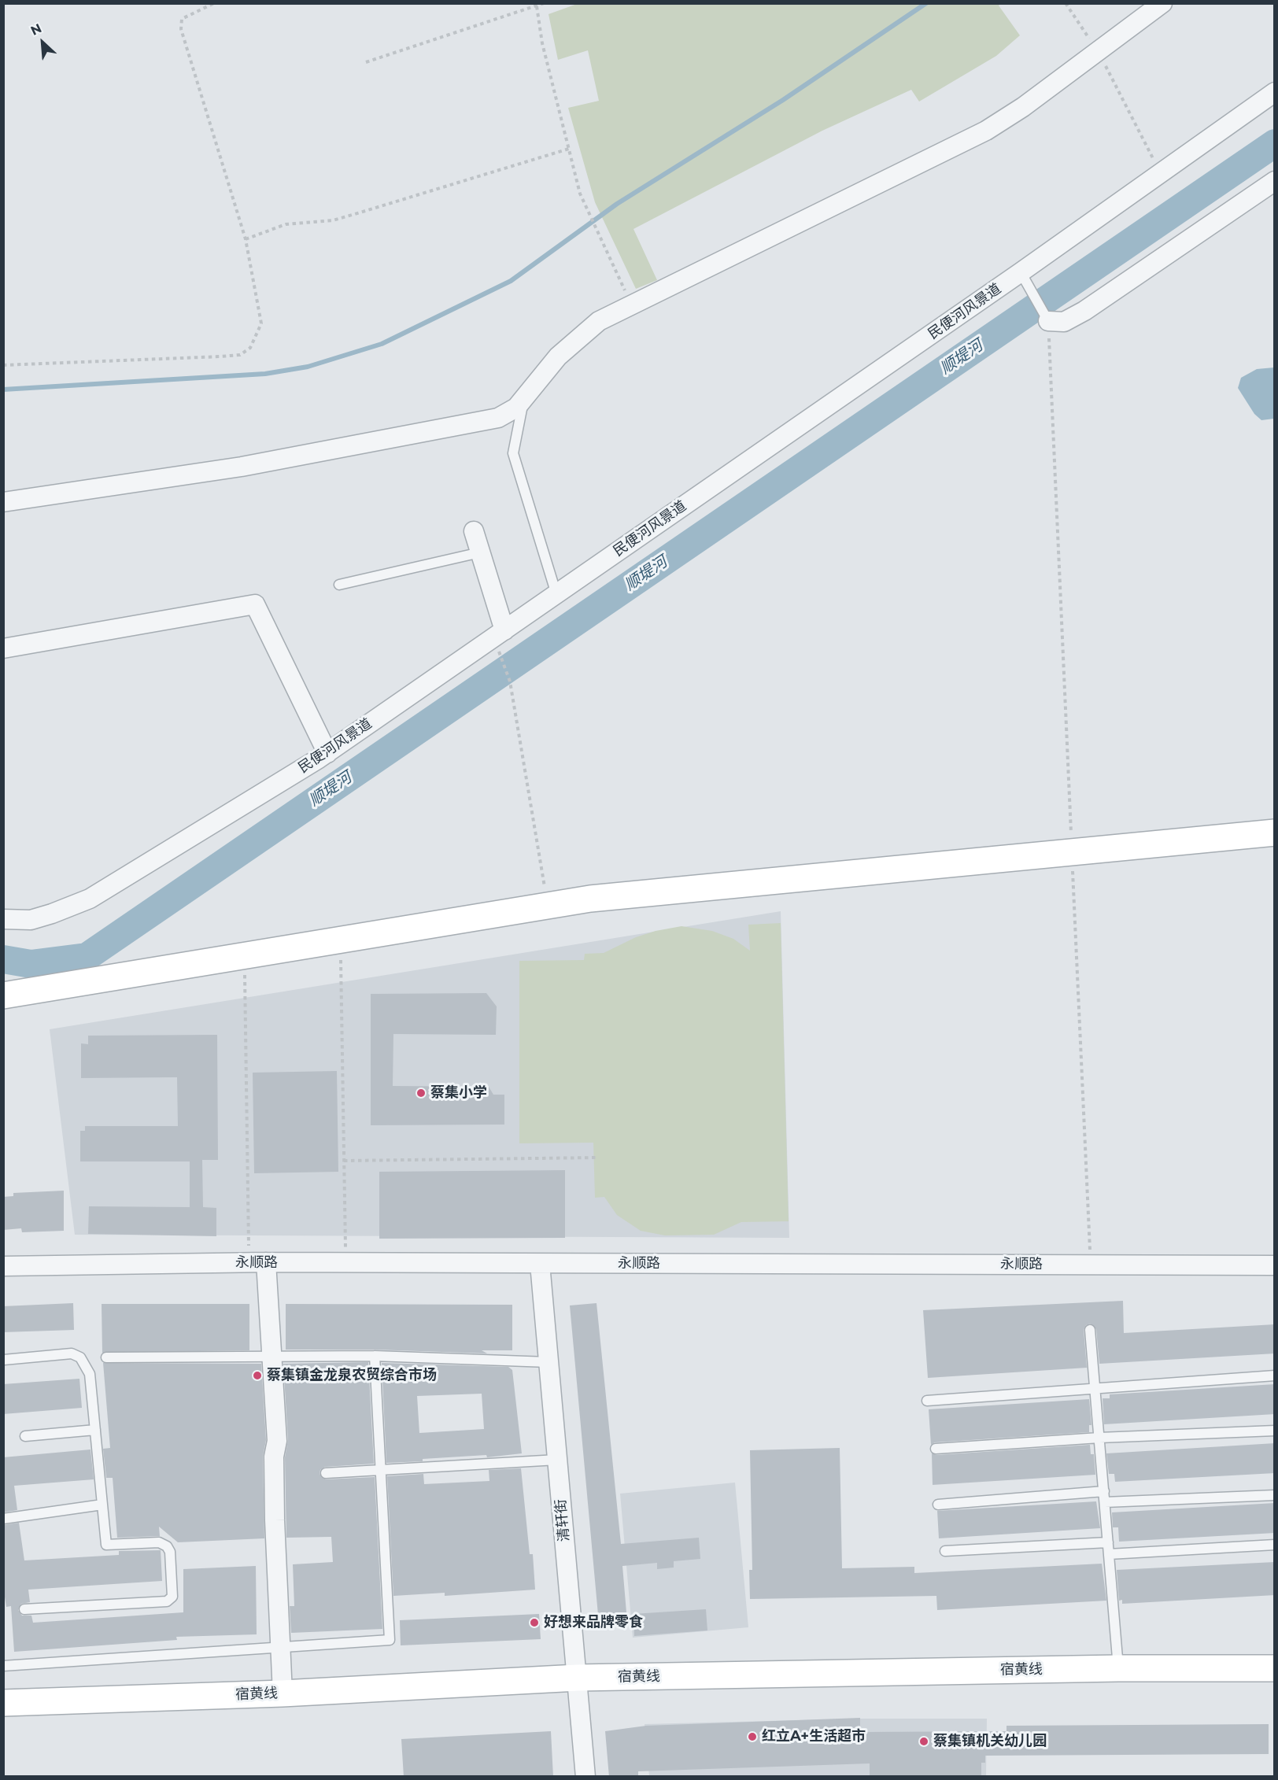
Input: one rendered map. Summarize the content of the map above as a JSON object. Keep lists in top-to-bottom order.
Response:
{
  "streets": {
    "street": [
      "民便河风景道",
      "永顺路",
      "清轩街",
      "宿黄线"
    ]
  },
  "crossings": [
    ["永顺路", "清轩街"],
    ["清轩街", "宿黄线"]
  ],
  "water": ["顺堤河"],
  "places": [
    "蔡集小学",
    "蔡集镇金龙泉农贸综合市场",
    "好想来品牌零食",
    "红立A+生活超市",
    "蔡集镇机关幼儿园"
  ],
  "north": "top left"
}
